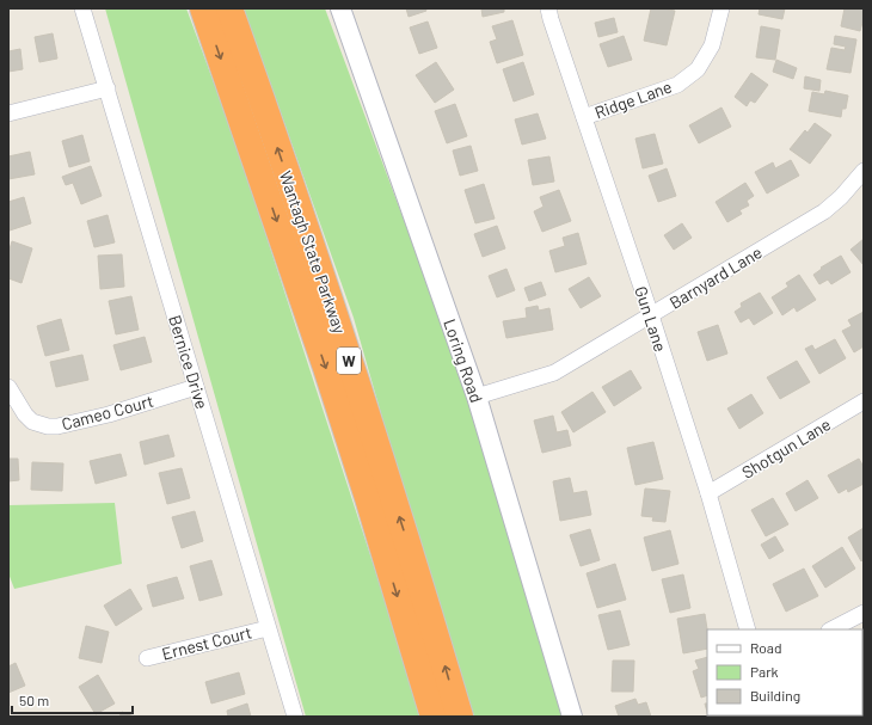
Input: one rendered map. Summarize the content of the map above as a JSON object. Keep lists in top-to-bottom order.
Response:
{
  "streets": {
    "highway": ["Wantagh State Parkway", "W"],
    "street": [
      "Ridge Lane",
      "Barnyard Lane",
      "Gun Lane",
      "Loring Road",
      "Bernice Drive",
      "Cameo Court",
      "Shotgun Lane",
      "Ernest Court"
    ]
  },
  "crossings": [
    ["Ridge Lane", "Gun Lane"],
    ["Barnyard Lane", "Gun Lane"],
    ["Barnyard Lane", "Loring Road"],
    ["Gun Lane", "Shotgun Lane"],
    ["Bernice Drive", "Cameo Court"],
    ["Bernice Drive", "Ernest Court"]
  ],
  "legend": ["Road", "Park", "Building"],
  "scale_bar": "50 m"
}
